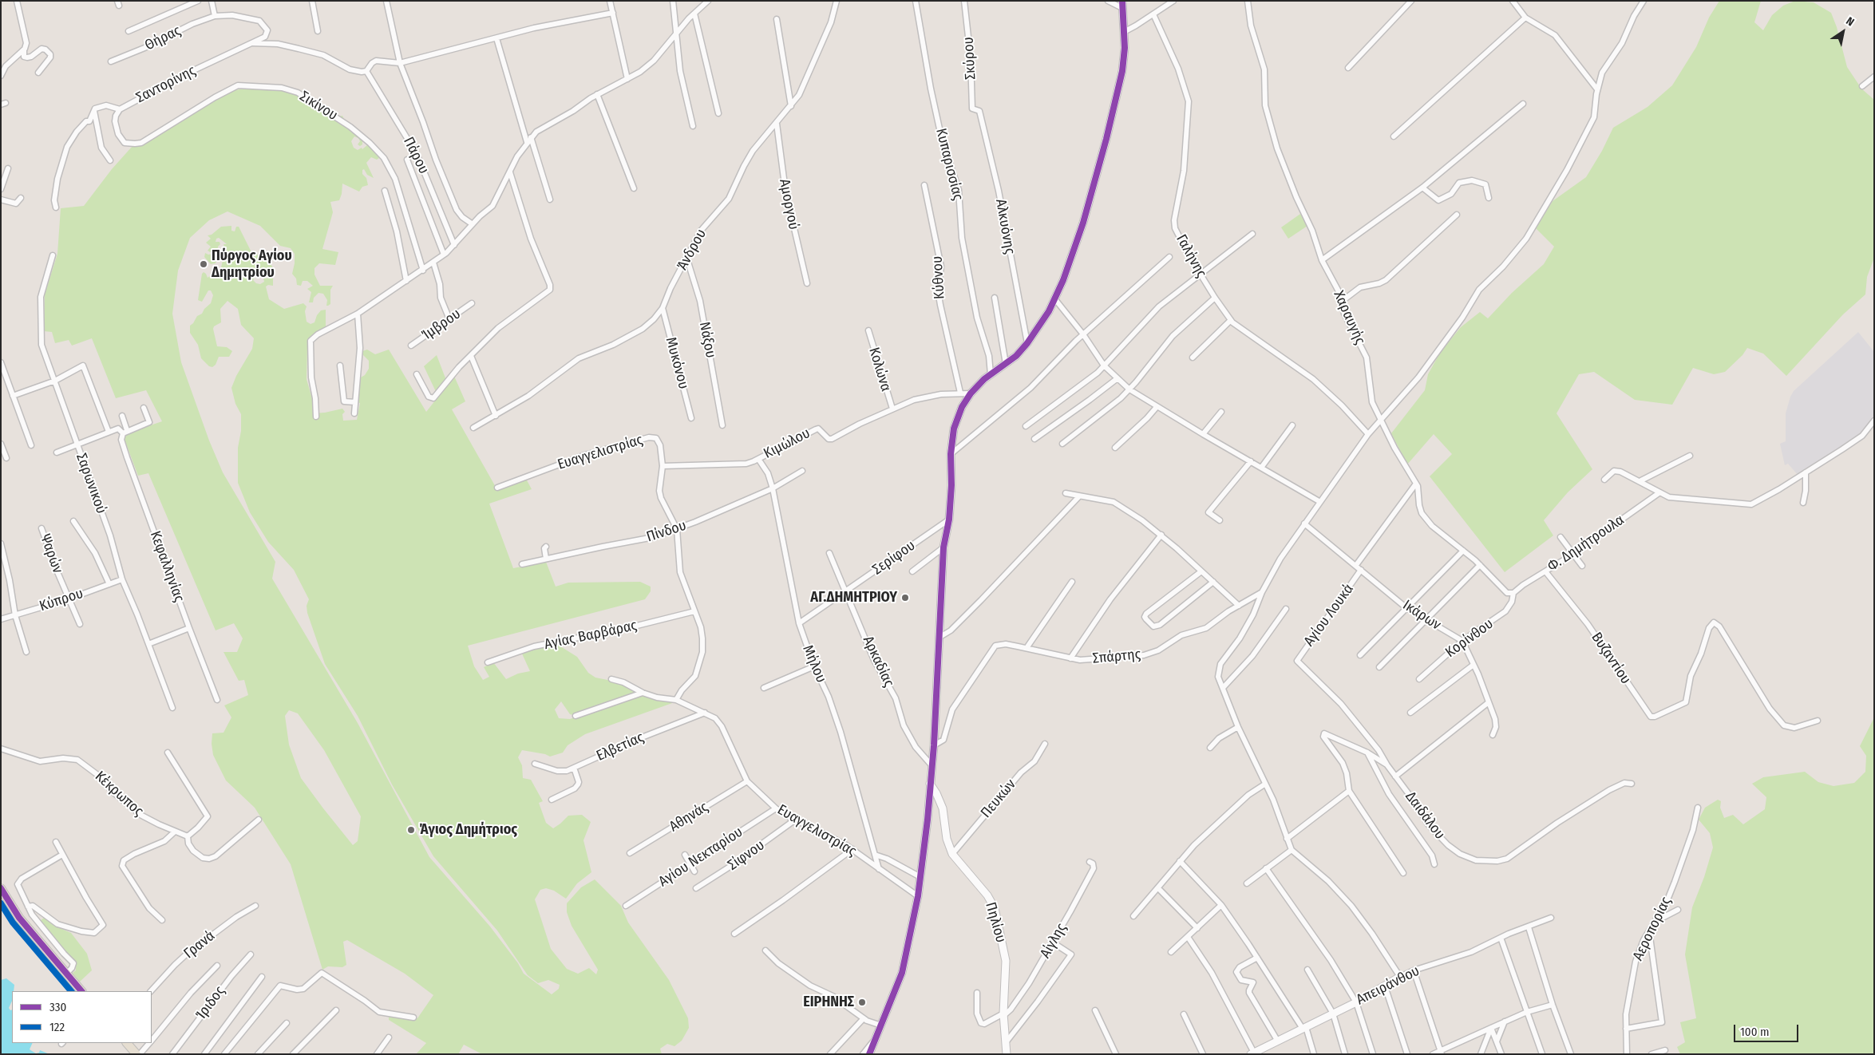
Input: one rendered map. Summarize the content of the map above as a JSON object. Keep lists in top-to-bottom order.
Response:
{
  "streets": {
    "street": [
      "Θήρας",
      "Σκύρου",
      "Σαντορίνης",
      "Σικίνου",
      "Πάρου",
      "Κυπαρισσίας",
      "Αμοργού",
      "Αλκυόνης",
      "Άνδρου",
      "Γαλήνης",
      "Κύθνου",
      "Χαραυγής",
      "Ίμβρου",
      "Νάξου",
      "Μυκόνου",
      "Κολώνα",
      "Κιμώλου",
      "Ευαγγελιστρίας",
      "Σαρωνικού",
      "Πίνδου",
      "Φ. Δημήτρουλα",
      "Ψαρών",
      "Σερίφου",
      "Κεφαλληνίας",
      "Κύπρου",
      "Αγίου Λουκά",
      "Ικάρων",
      "Αγίας Βαρβάρας",
      "Κορίνθου",
      "Σπάρτης",
      "Βυζαντίου",
      "Αρκαδίας",
      "Μήλου",
      "Ελβετίας",
      "Κέκρωπος",
      "Πευκών",
      "Δαιδάλου",
      "Αθηνάς",
      "Σίφνου",
      "Αγίου Νεκταρίου",
      "Πηλίου",
      "Αεροπορίας",
      "Αίγλης",
      "Γρανά",
      "Απειράνθου",
      "Ίριδος"
    ]
  },
  "crossings": [
    ["Θήρας", "Σαντορίνης"],
    ["Σκύρου", "Αλκυόνης"],
    ["Σαντορίνης", "Σικίνου"],
    ["Αμοργού", "Άνδρου"],
    ["Άνδρου", "Νάξου"],
    ["Άνδρου", "Μυκόνου"],
    ["Κύθνου", "Κιμώλου"],
    ["Χαραυγής", "Φ. Δημήτρουλα"],
    ["Χαραυγής", "Κορίνθου"],
    ["Κολώνα", "Κιμώλου"],
    ["Κιμώλου", "Ευαγγελιστρίας"],
    ["Κιμώλου", "Μήλου"],
    ["Ευαγγελιστρίας", "Πίνδου"],
    ["Ευαγγελιστρίας", "Αγίας Βαρβάρας"],
    ["Ευαγγελιστρίας", "Μήλου"],
    ["Ευαγγελιστρίας", "Ελβετίας"],
    ["Ευαγγελιστρίας", "Αθηνάς"],
    ["Ευαγγελιστρίας", "Σίφνου"],
    ["Ευαγγελιστρίας", "Αγίου Νεκταρίου"],
    ["Σαρωνικού", "Κύπρου"],
    ["Πίνδου", "Μήλου"],
    ["Φ. Δημήτρουλα", "Κορίνθου"],
    ["Φ. Δημήτρουλα", "Βυζαντίου"],
    ["Ψαρών", "Κύπρου"],
    ["Σερίφου", "Αρκαδίας"],
    ["Σερίφου", "Μήλου"],
    ["Αγίου Λουκά", "Ικάρων"],
    ["Αγίου Λουκά", "Δαιδάλου"],
    ["Ικάρων", "Κορίνθου"],
    ["Πευκών", "Πηλίου"],
    ["Πηλίου", "Αίγλης"]
  ],
  "places": [
    "Πύργος Αγίου Δημητρίου",
    "ΑΓ.ΔΗΜΗΤΡΙΟΥ",
    "Άγιος Δημήτριος",
    "ΕΙΡΗΝΗΣ"
  ],
  "lines": ["transit line 330", "transit line 122"],
  "legend": ["330", "122"],
  "scale_bar": "100 m",
  "north": "top right"
}
